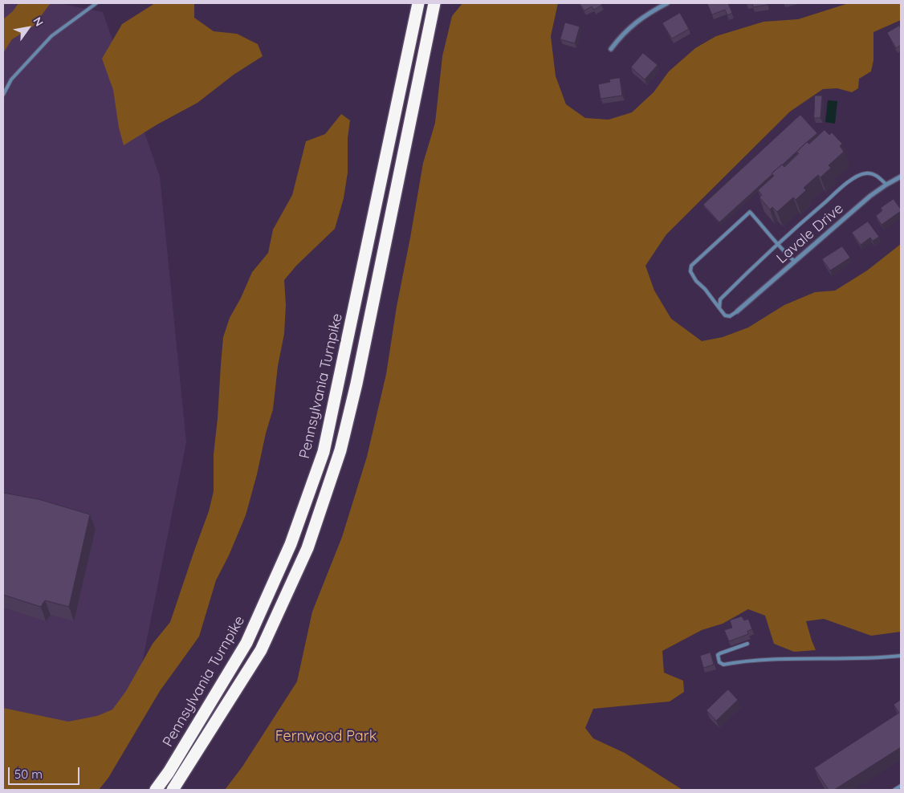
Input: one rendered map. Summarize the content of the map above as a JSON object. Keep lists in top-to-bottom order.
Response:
{
  "streets": {
    "highway": ["Pennsylvania Turnpike"],
    "street": ["Lavale Drive"]
  },
  "parks": ["Fernwood Park"],
  "scale_bar": "50 m",
  "north": "top right"
}
